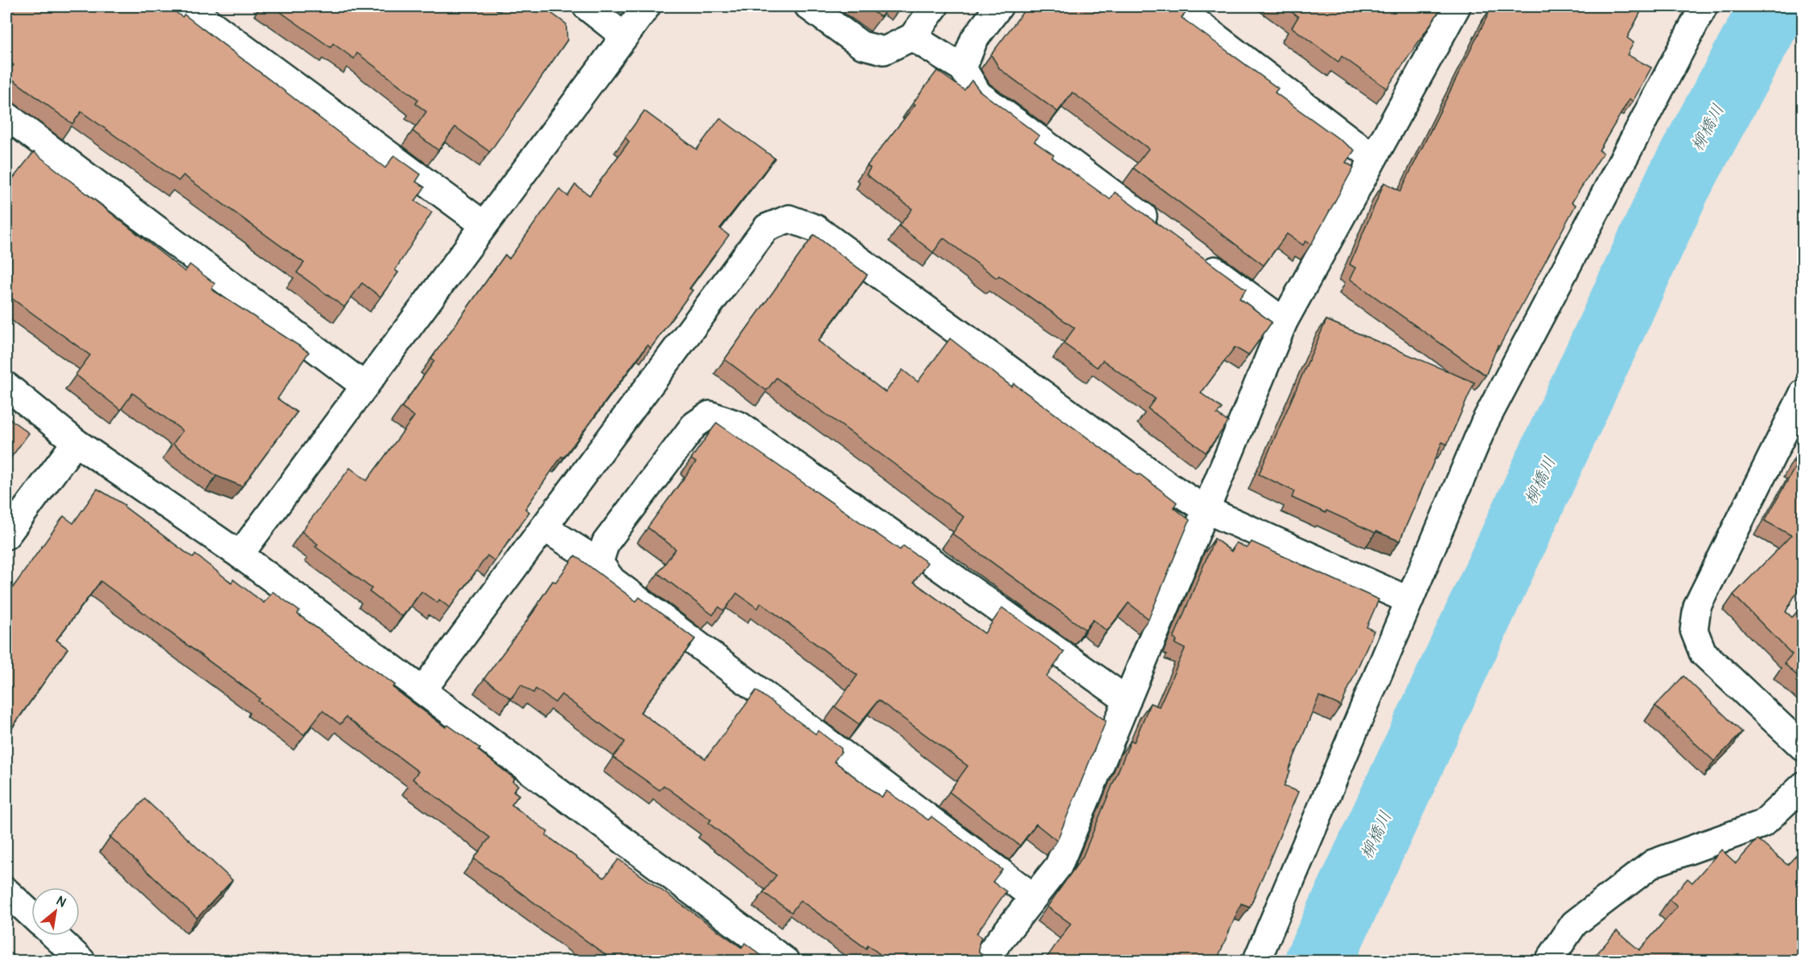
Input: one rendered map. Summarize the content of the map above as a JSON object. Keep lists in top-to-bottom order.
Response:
{
  "water": ["柳橋川"],
  "north": "top right"
}
